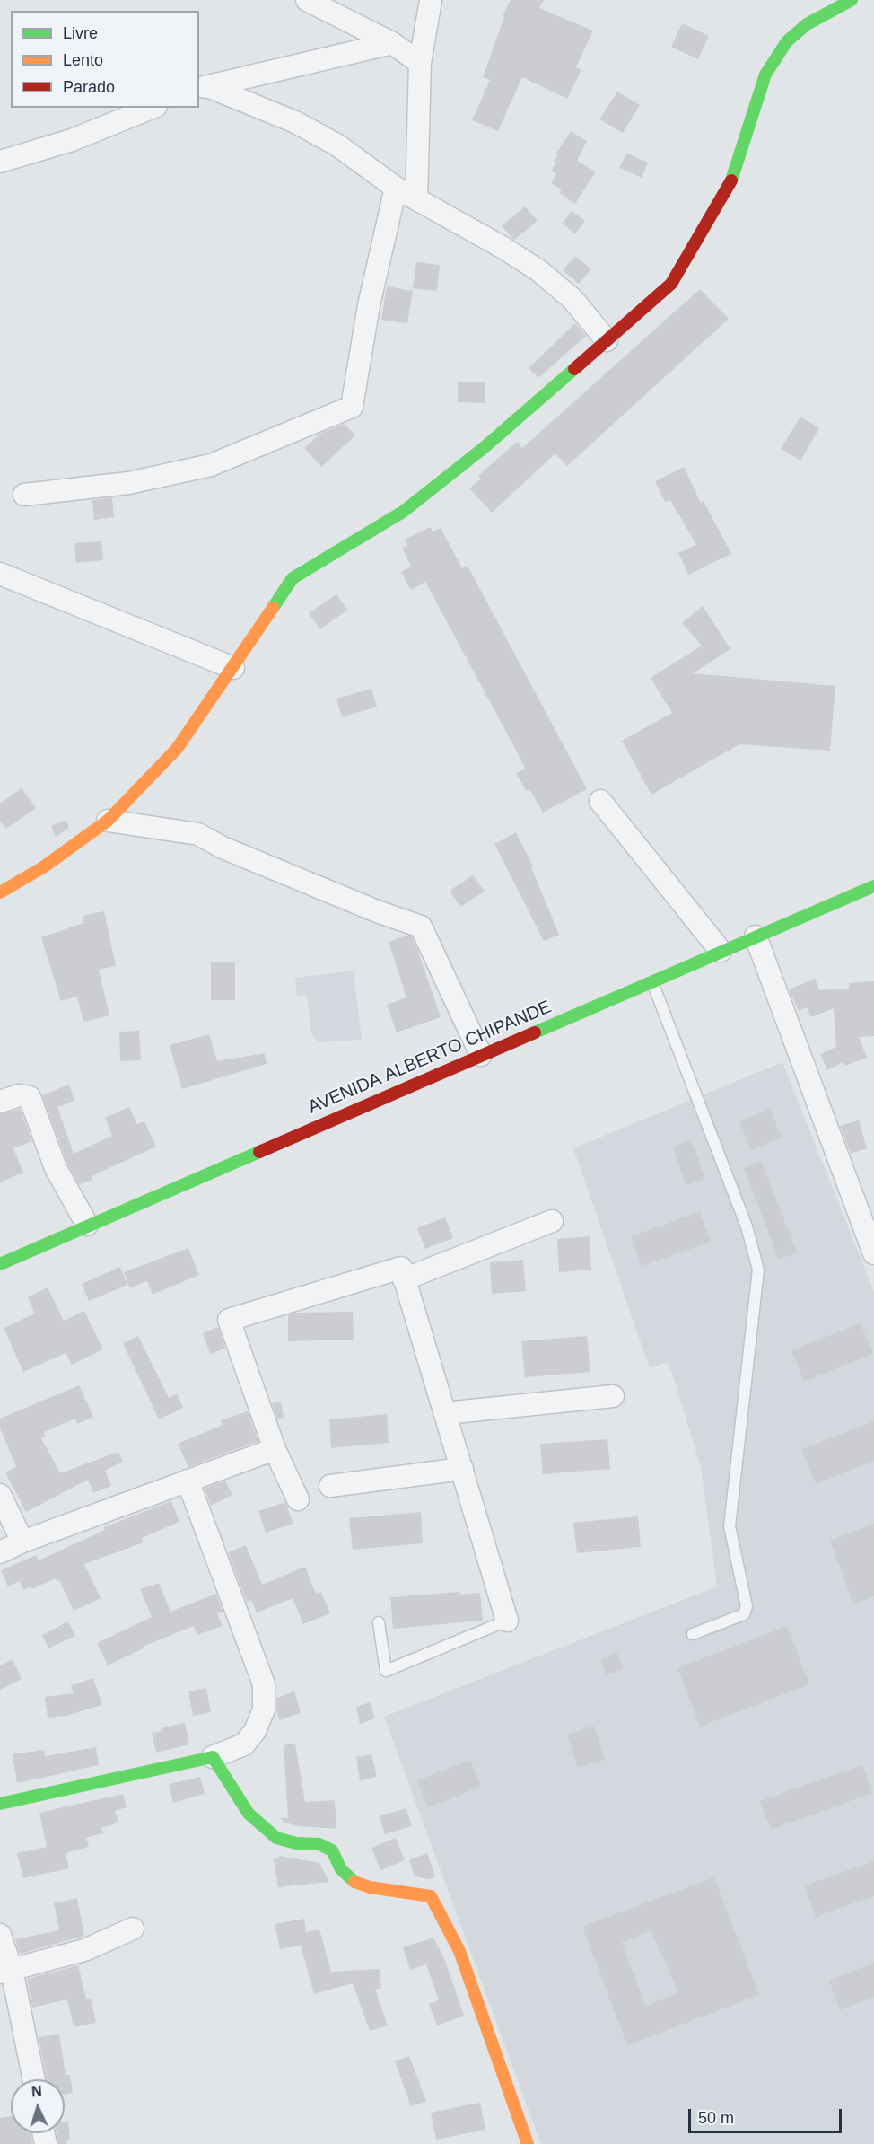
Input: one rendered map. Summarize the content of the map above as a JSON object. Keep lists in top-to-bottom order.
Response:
{
  "streets": {
    "street": ["AVENIDA ALBERTO CHIPANDE"]
  },
  "legend": ["Livre", "Lento", "Parado"],
  "scale_bar": "50 m",
  "north": "top"
}
